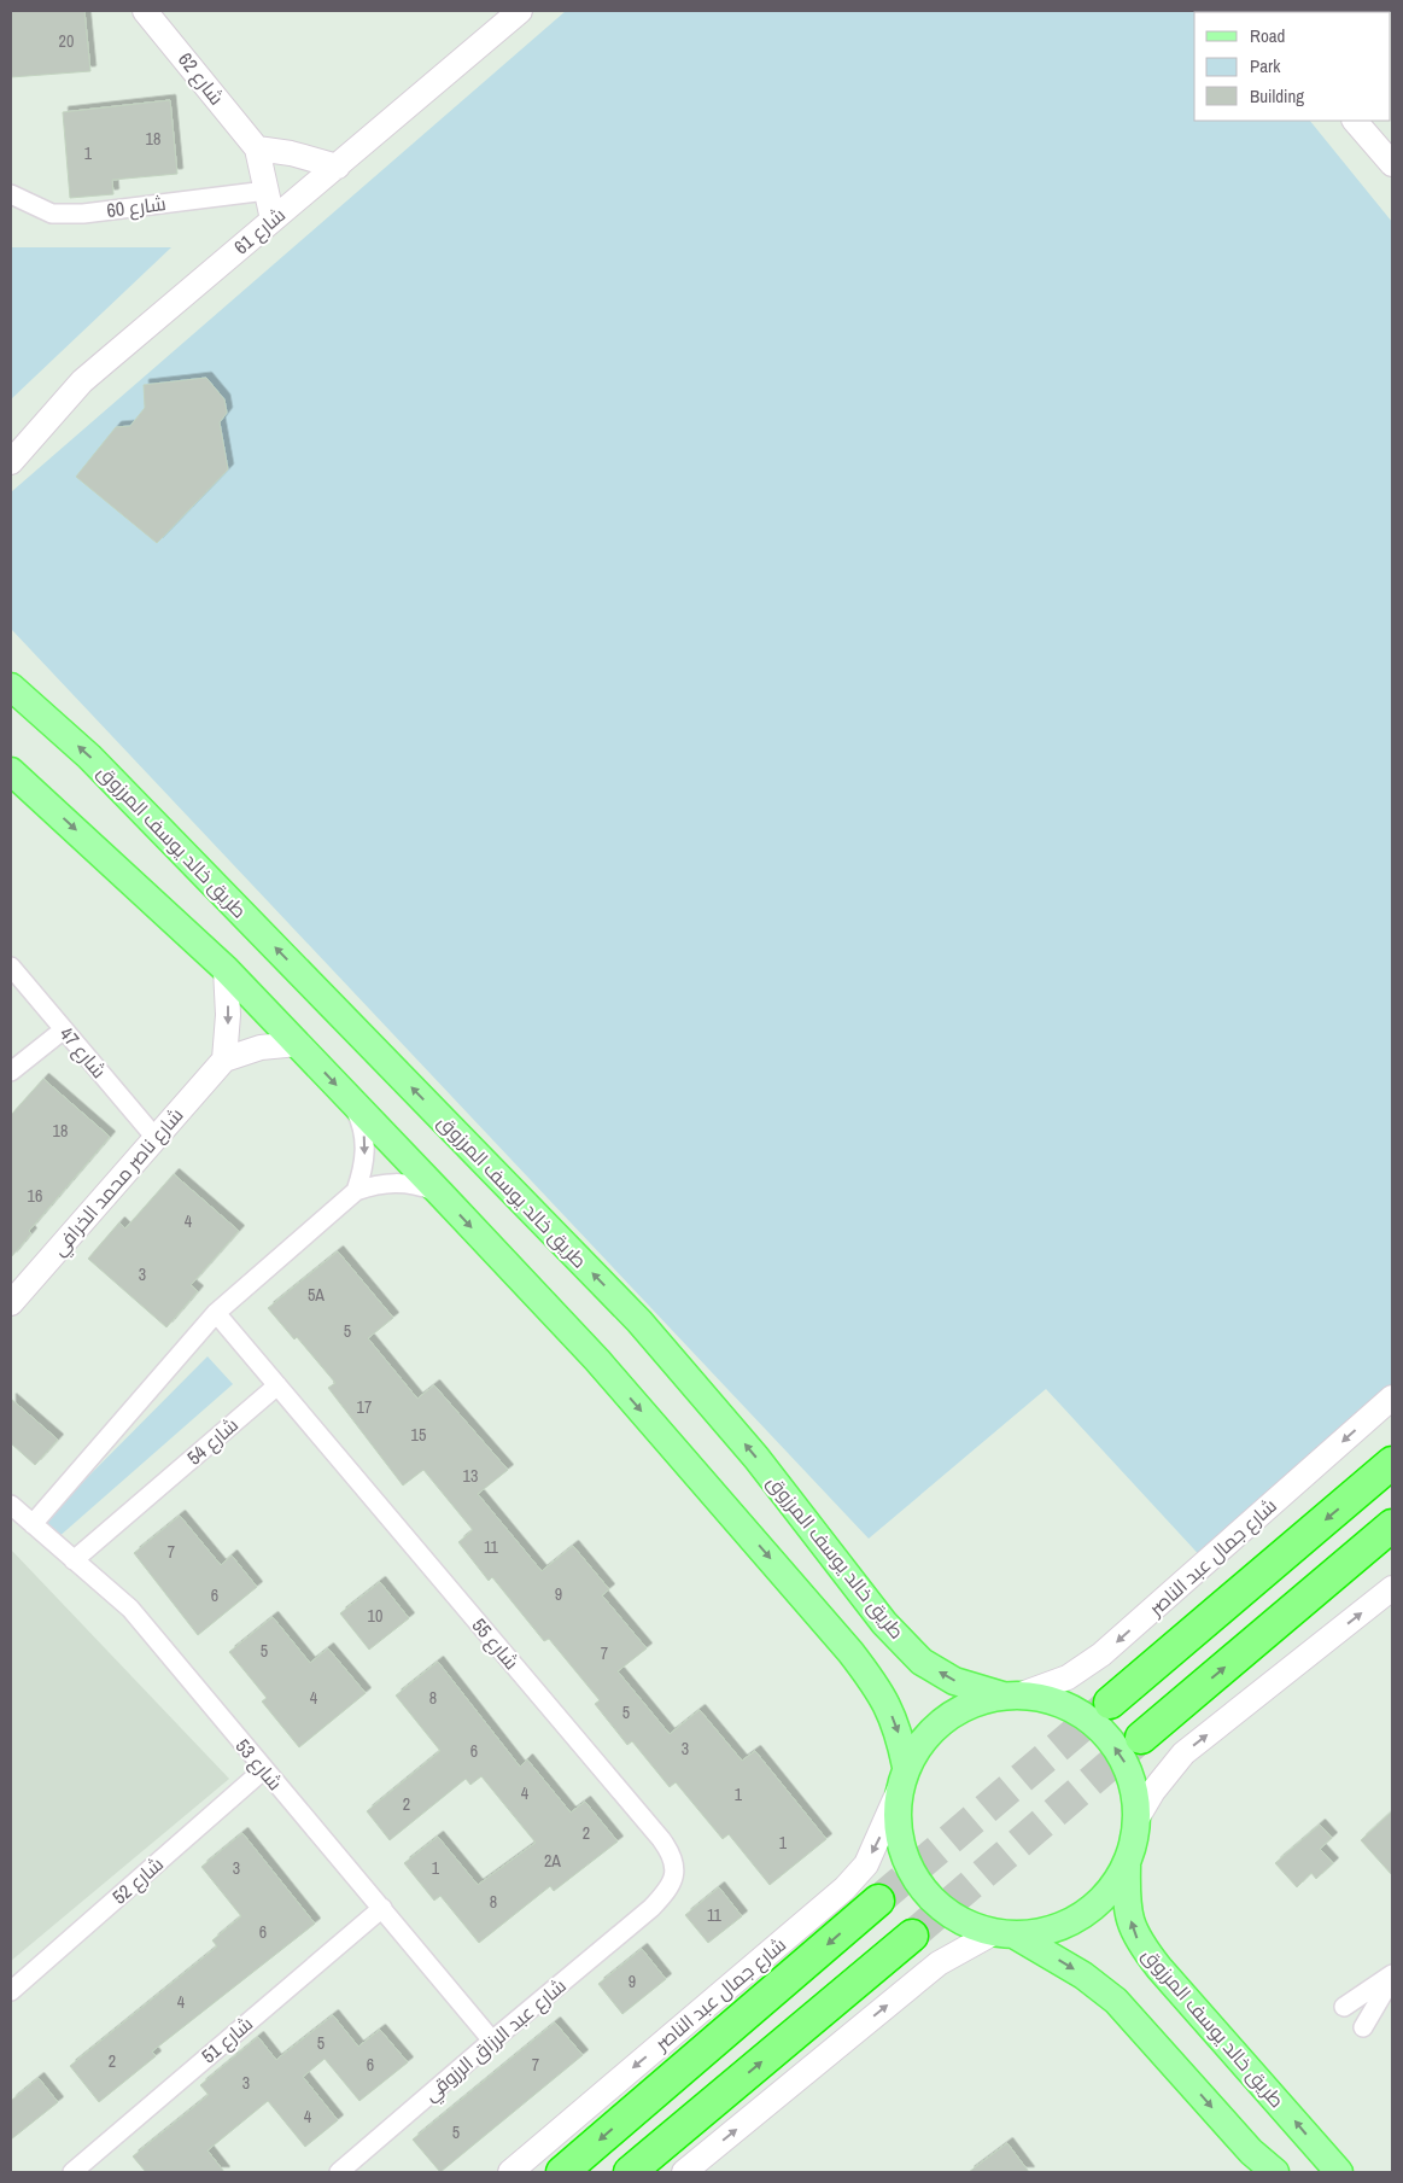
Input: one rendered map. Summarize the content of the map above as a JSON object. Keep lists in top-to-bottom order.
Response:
{
  "streets": {
    "highway": ["شارع جمال عبد الناصر"],
    "main road": [
      "شارع 62",
      "شارع 61",
      "طريق خالد يوسف المرزوق",
      "شارع ناصر محمد الخرافي"
    ],
    "street": [
      "شارع 60",
      "شارع 47",
      "شارع 54",
      "شارع 55",
      "شارع 53",
      "شارع 52",
      "شارع 51",
      "شارع عبد الرزاق الرزوقي"
    ]
  },
  "crossings": [
    ["شارع 62", "شارع 60"],
    ["شارع 62", "شارع 61"],
    ["طريق خالد يوسف المرزوق", "شارع جمال عبد الناصر"],
    ["شارع 47", "شارع ناصر محمد الخرافي"],
    ["شارع 54", "شارع 55"],
    ["شارع 54", "شارع 53"],
    ["شارع 55", "شارع عبد الرزاق الرزوقي"],
    ["شارع 53", "شارع 52"],
    ["شارع 53", "شارع 51"],
    ["شارع 53", "شارع عبد الرزاق الرزوقي"]
  ],
  "house_numbers": [
    "20",
    "18",
    "1",
    "18",
    "16",
    "4",
    "3",
    "5A",
    "5",
    "17",
    "15",
    "13",
    "11",
    "7",
    "9",
    "6",
    "10",
    "5",
    "7",
    "4",
    "8",
    "5",
    "3",
    "6",
    "4",
    "1",
    "2",
    "2",
    "1",
    "2A",
    "3",
    "1",
    "8",
    "11",
    "6",
    "9",
    "4",
    "5",
    "2",
    "6",
    "7",
    "3",
    "4",
    "5"
  ],
  "legend": ["Road", "Park", "Building"]
}
